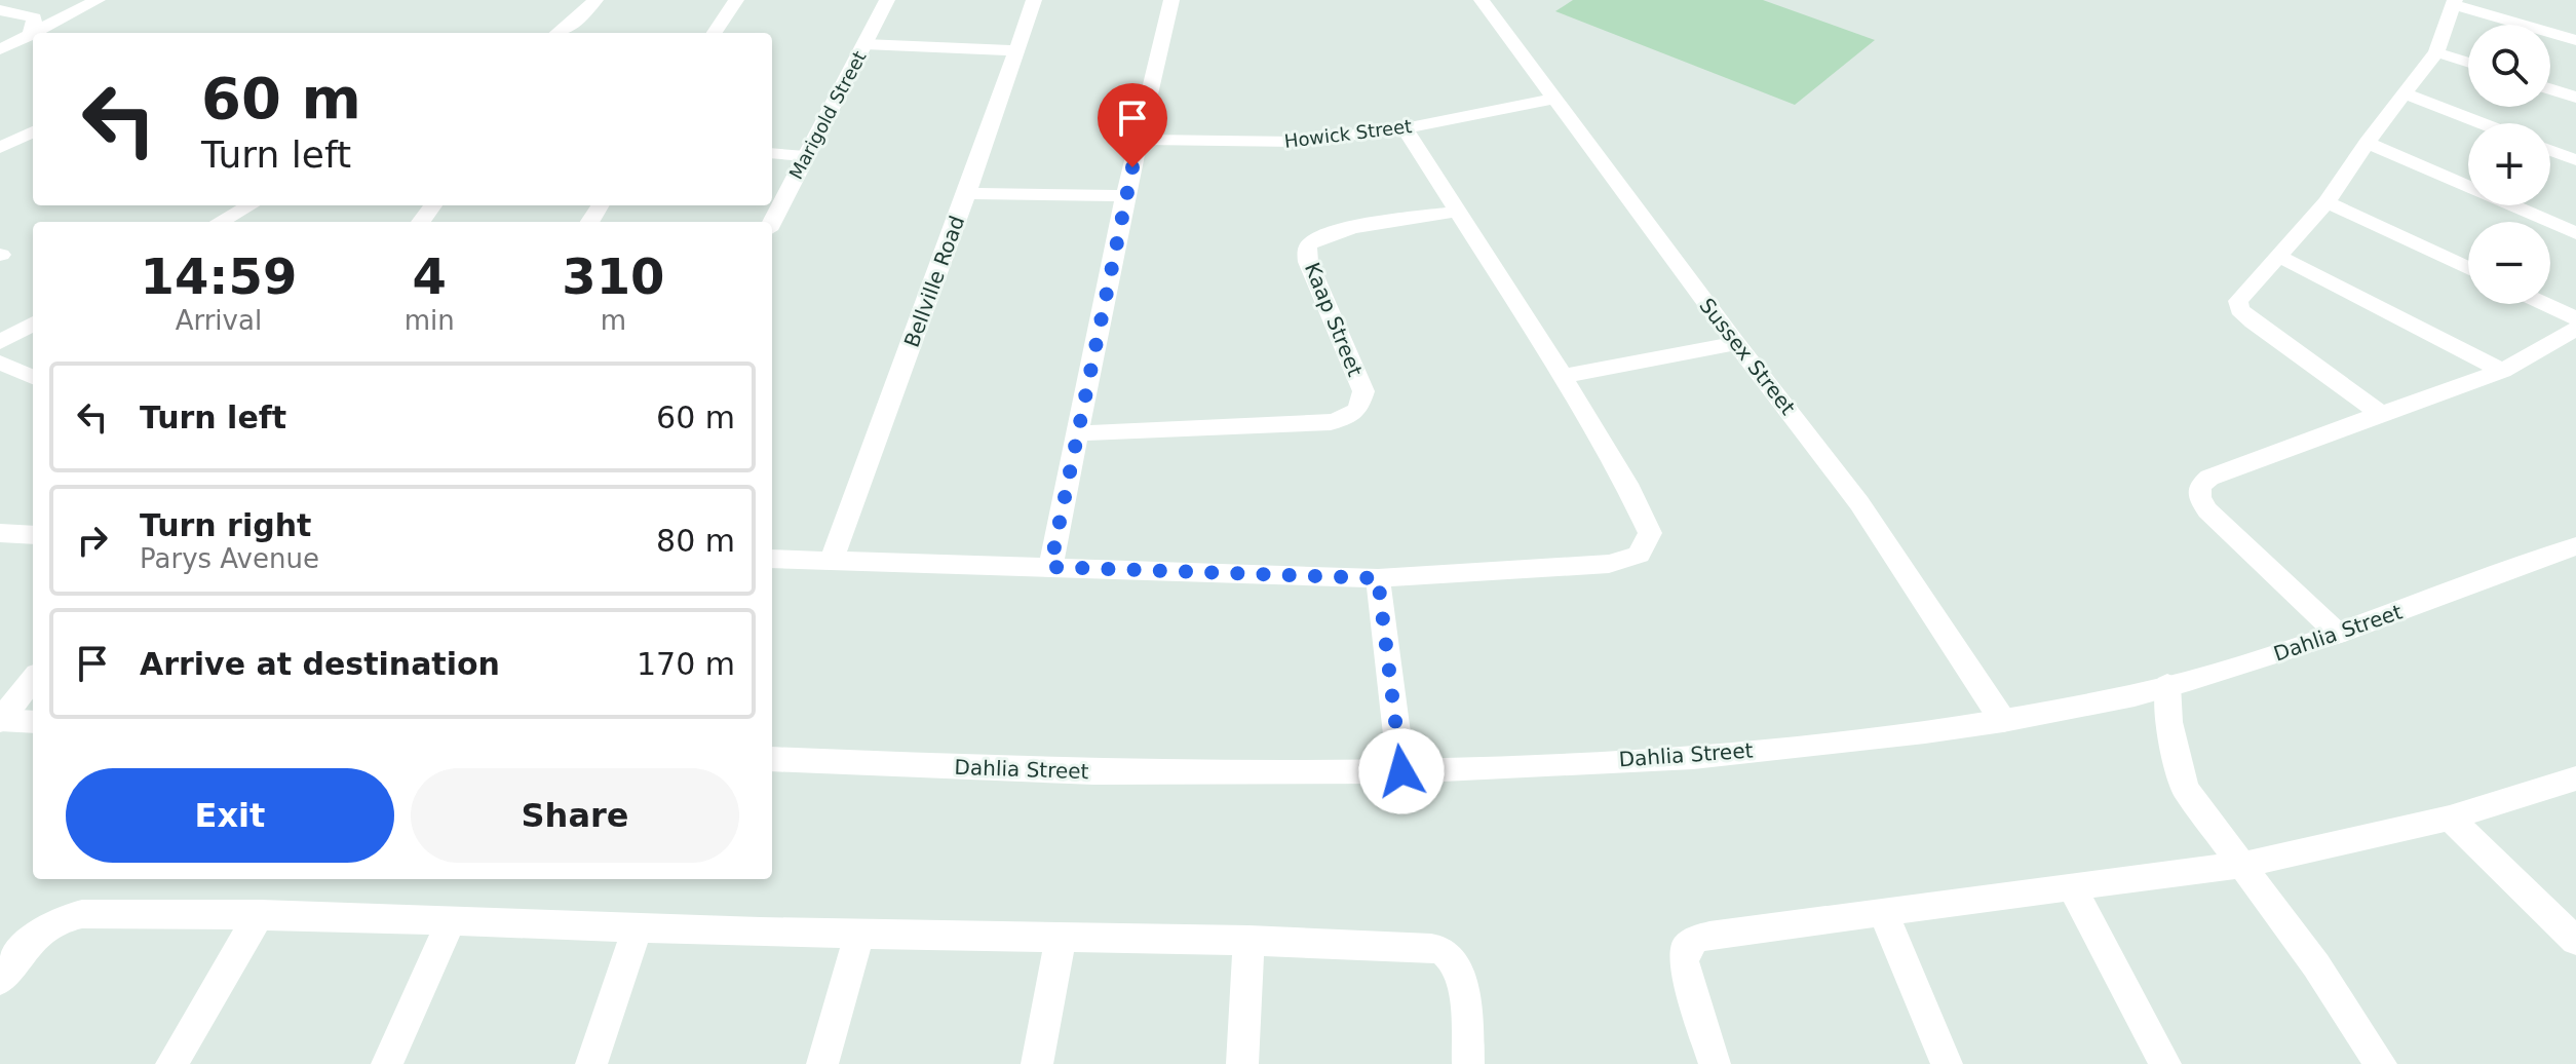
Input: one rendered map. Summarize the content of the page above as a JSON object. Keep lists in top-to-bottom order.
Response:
{
  "streets": {
    "street": [
      "Marigold Street",
      "Howick Street",
      "Bellville Road",
      "Kaap Street",
      "Sussex Street",
      "Dahlia Street"
    ]
  },
  "crossings": [
    ["Howick Street", "Sussex Street"],
    ["Sussex Street", "Dahlia Street"]
  ],
  "page": {
    "map_buttons": ["+", "−"],
    "turn": ["60 m", "Turn left"],
    "eta": [
      "14:59",
      "Arrival",
      "4",
      "min",
      "310",
      "m"
    ],
    "list": [
      {
        "name": "Turn left",
        "value": "60 m"
      },
      {
        "name": "Turn right",
        "note": "Parys Avenue",
        "value": "80 m"
      },
      {
        "name": "Arrive at destination",
        "value": "170 m"
      }
    ],
    "buttons": ["Exit", "Share"]
  }
}
